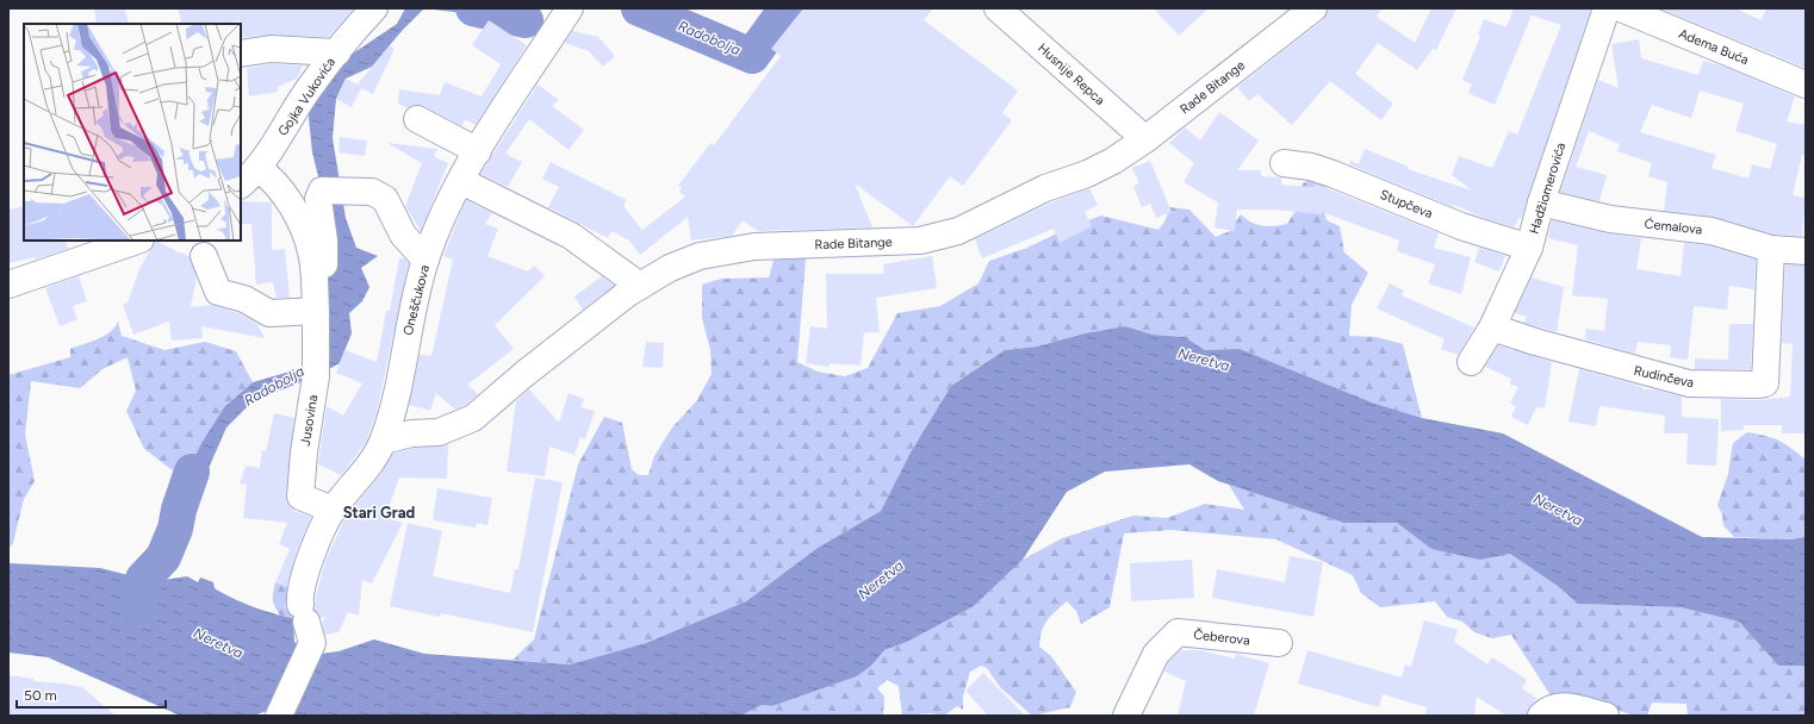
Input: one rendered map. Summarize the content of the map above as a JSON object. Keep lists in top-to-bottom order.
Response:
{
  "streets": {
    "street": [
      "Adema Buća",
      "Husnije Repca",
      "Rade Bitange",
      "Gojka Vukovića",
      "Hadžiomerovića",
      "Stupčeva",
      "Ćemalova",
      "Oneščukova",
      "Rudinčeva",
      "Jusovina",
      "Čeberova"
    ]
  },
  "crossings": [
    ["Husnije Repca", "Rade Bitange"],
    ["Rade Bitange", "Oneščukova"],
    ["Gojka Vukovića", "Jusovina"],
    ["Hadžiomerovića", "Stupčeva"],
    ["Hadžiomerovića", "Ćemalova"],
    ["Hadžiomerovića", "Rudinčeva"],
    ["Ćemalova", "Rudinčeva"],
    ["Oneščukova", "Jusovina"]
  ],
  "districts": ["Stari Grad"],
  "water": ["Radobolja", "Neretva"],
  "scale_bar": "50 m"
}
